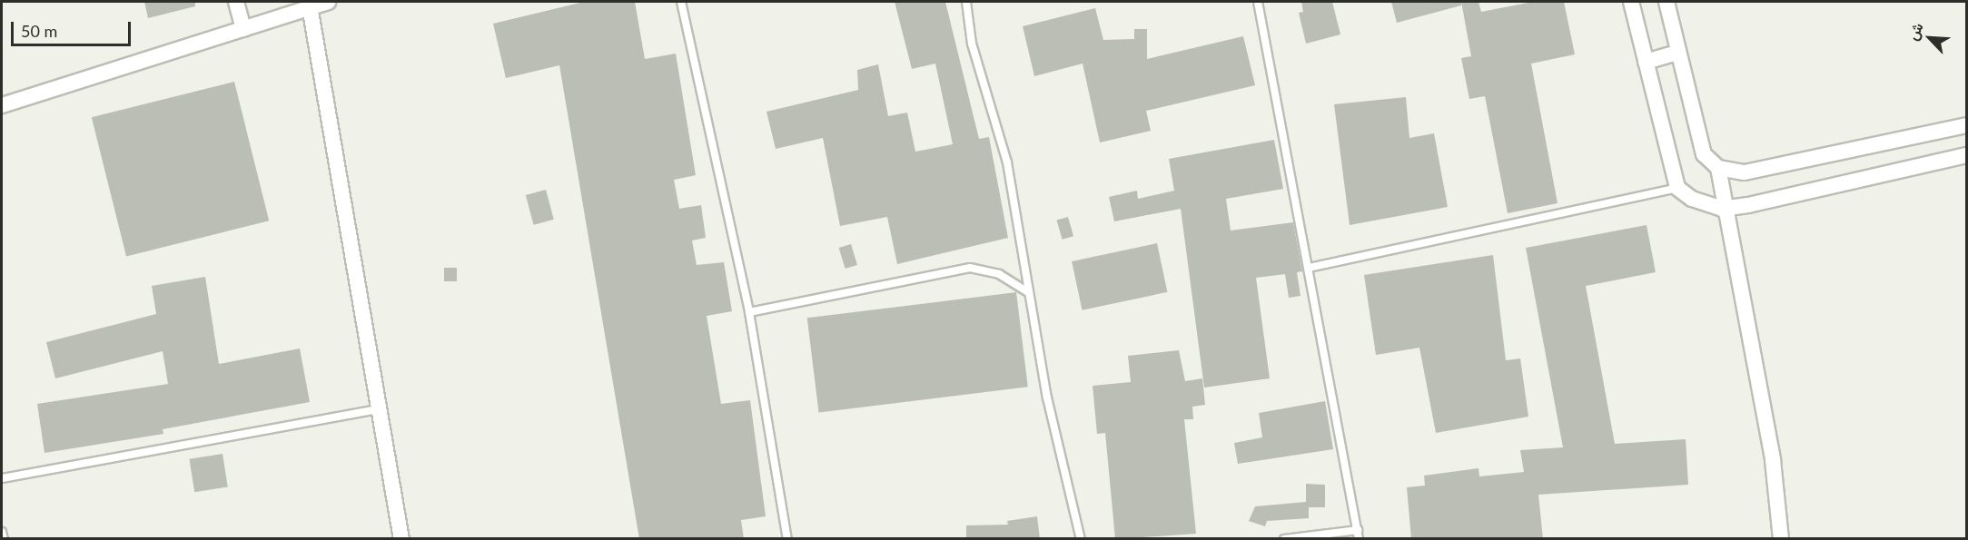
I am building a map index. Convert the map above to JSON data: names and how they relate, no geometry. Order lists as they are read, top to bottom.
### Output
{
  "scale_bar": "50 m",
  "north": "top left"
}
